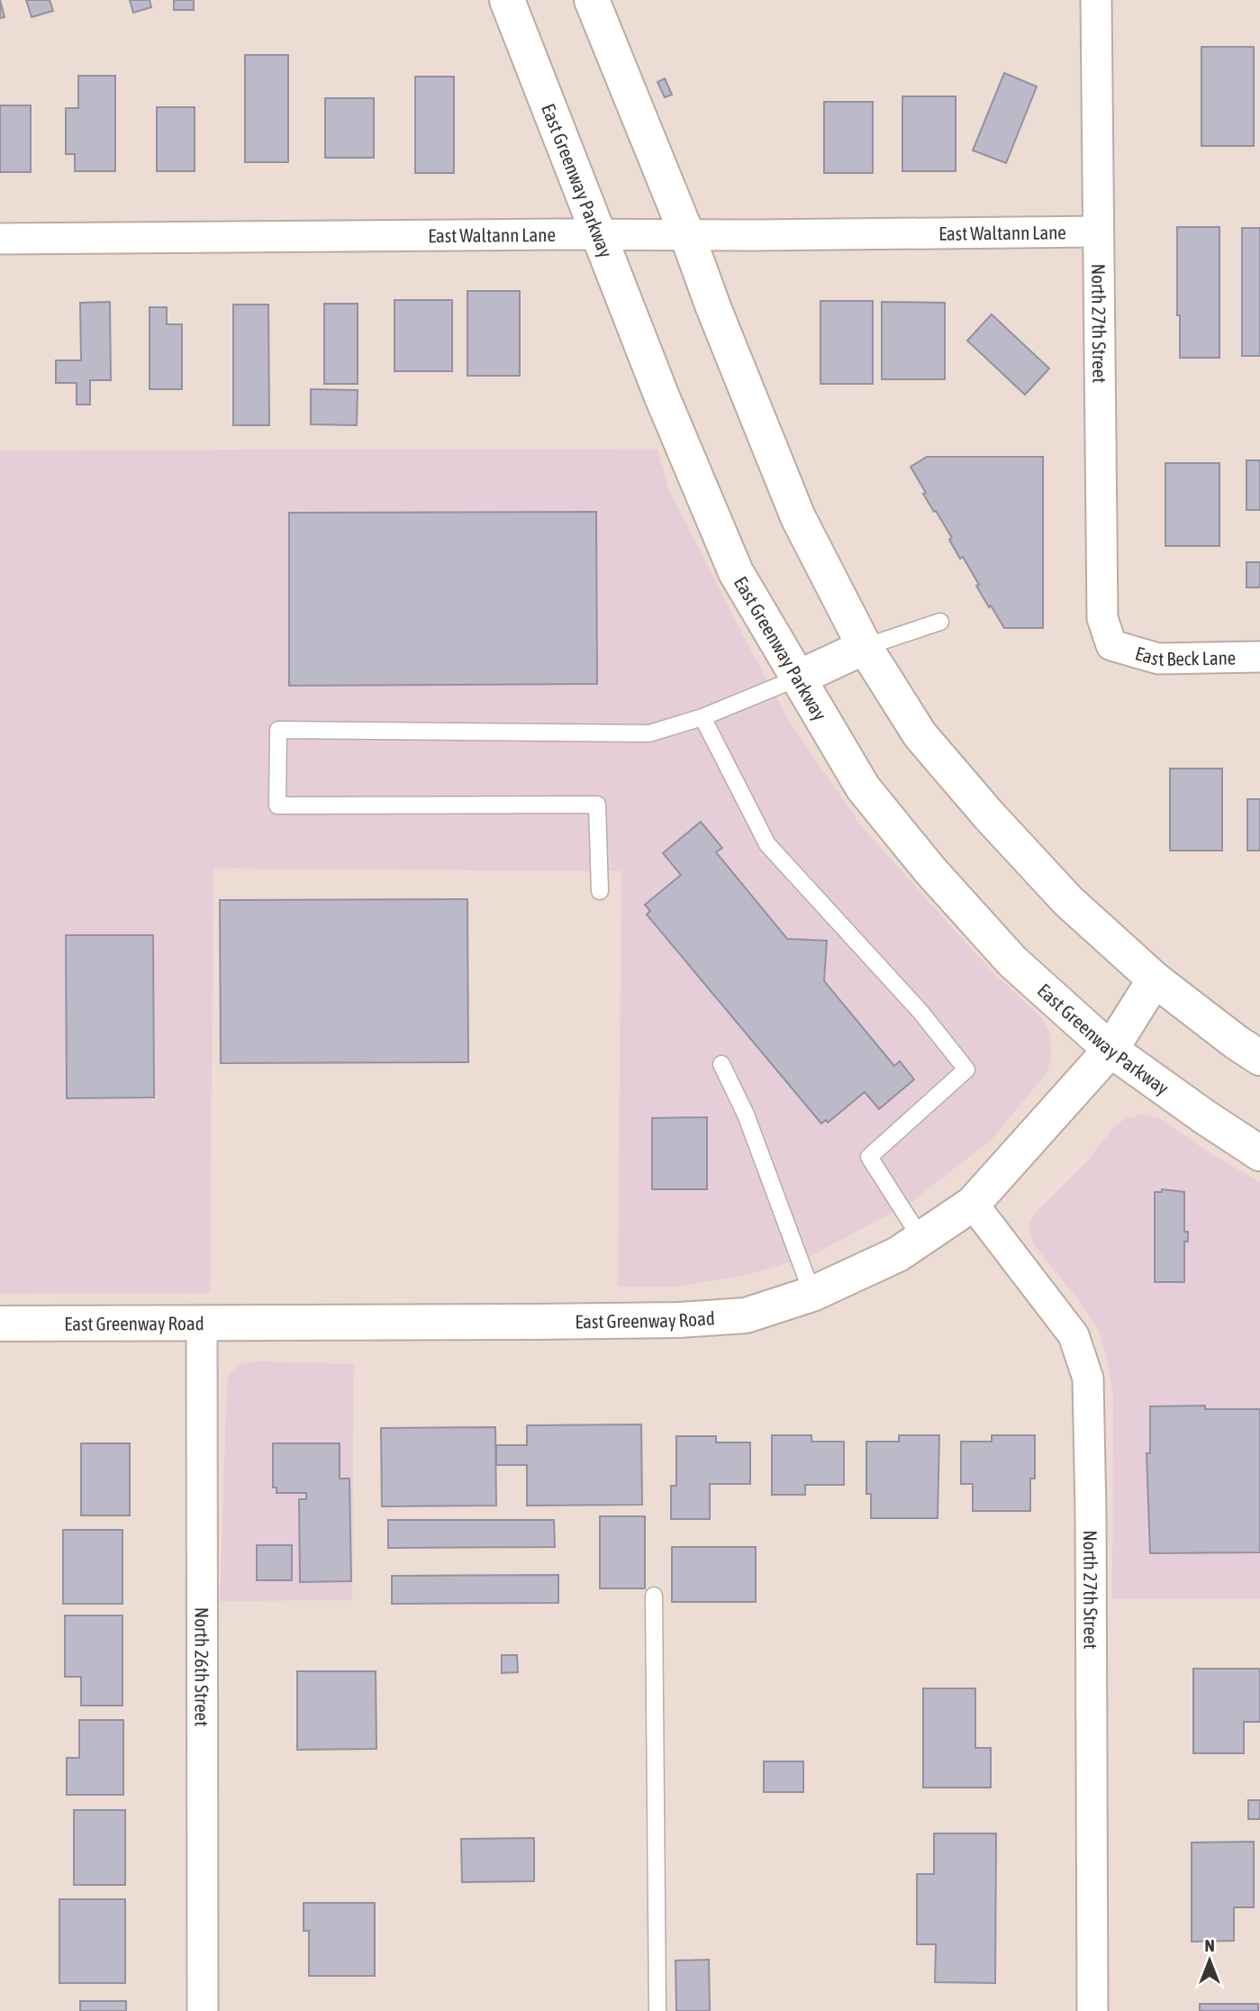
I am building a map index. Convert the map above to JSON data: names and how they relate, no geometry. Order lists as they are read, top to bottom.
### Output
{
  "streets": {
    "main road": ["East Greenway Parkway", "East Greenway Road"],
    "street": [
      "East Waltann Lane",
      "North 27th Street",
      "East Beck Lane",
      "North 26th Street"
    ]
  },
  "crossings": [
    ["East Greenway Parkway", "East Waltann Lane"],
    ["East Greenway Parkway", "East Greenway Road"],
    ["East Waltann Lane", "North 27th Street"],
    ["North 27th Street", "East Beck Lane"],
    ["North 27th Street", "East Greenway Road"],
    ["East Greenway Road", "North 26th Street"]
  ],
  "north": "top"
}
